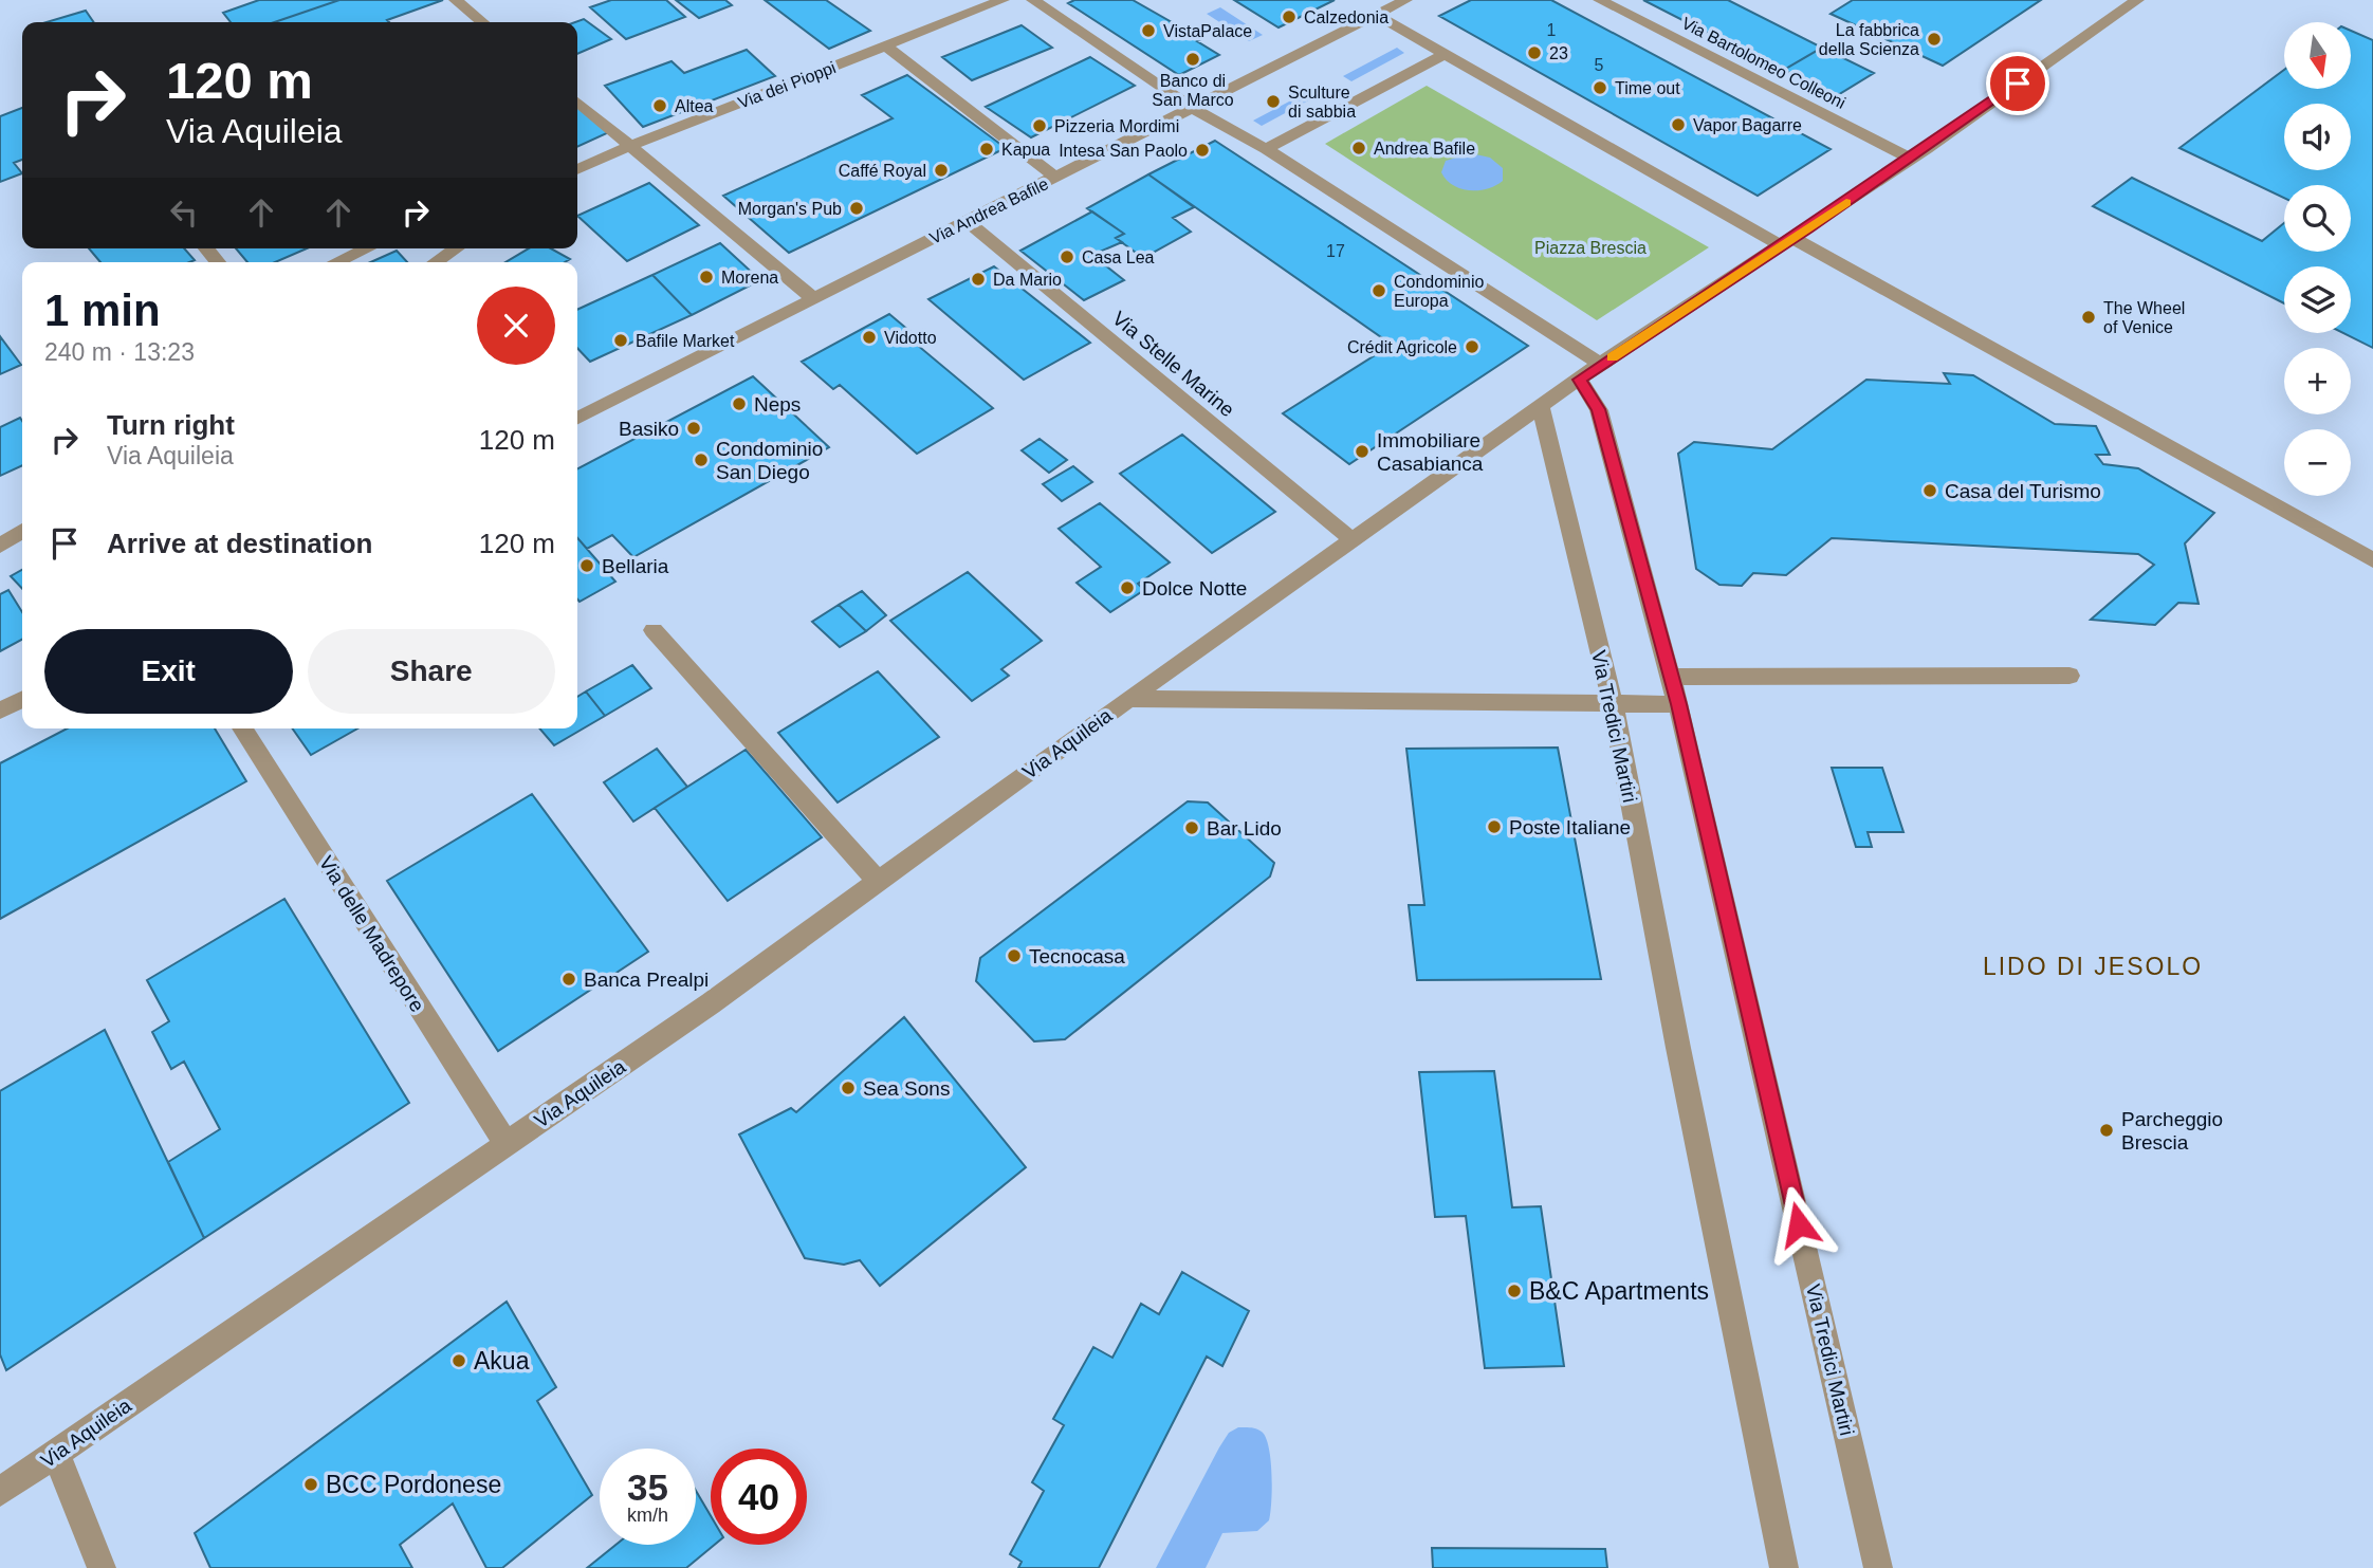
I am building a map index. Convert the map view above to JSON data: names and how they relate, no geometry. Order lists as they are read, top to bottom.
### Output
{
  "streets": {
    "street": [
      "Via Bartolomeo Colleoni",
      "Via dei Pioppi",
      "Via Andrea Bafile",
      "Via Stelle Marine",
      "Via Tredici Martiri",
      "Via Aquileia",
      "Via delle Madrepore"
    ]
  },
  "crossings": [
    ["Via Bartolomeo Colleoni", "Via Aquileia"],
    ["Via Andrea Bafile", "Via Stelle Marine"],
    ["Via Stelle Marine", "Via Aquileia"],
    ["Via Tredici Martiri", "Via Aquileia"],
    ["Via Aquileia", "Via delle Madrepore"]
  ],
  "districts": ["LIDO DI JESOLO"],
  "parks": ["Piazza Brescia"],
  "places": [
    "Calzedonia",
    "VistaPalace",
    "La fabbrica della Scienza",
    "23",
    "Banco di San Marco",
    "Time out",
    "Sculture di sabbia",
    "Altea",
    "Vapor Bagarre",
    "Pizzeria Mordimi",
    "Andrea Bafile",
    "Kapua",
    "Intesa San Paolo",
    "Caffé Royal",
    "Morgan's Pub",
    "Casa Lea",
    "Morena",
    "Da Mario",
    "Condominio Europa",
    "The Wheel of Venice",
    "Vidotto",
    "Bafile Market",
    "Crédit Agricole",
    "Neps",
    "Basiko",
    "Immobiliare Casabianca",
    "Condominio San Diego",
    "Casa del Turismo",
    "Bellaria",
    "Dolce Notte",
    "Poste Italiane",
    "Bar Lido",
    "Tecnocasa",
    "Banca Prealpi",
    "Sea Sons",
    "Parcheggio Brescia",
    "B&C Apartments",
    "Akua",
    "BCC Pordonese"
  ],
  "house_numbers": ["1", "5", "17"],
  "north": "bottom",
  "page": {
    "map_buttons": ["+", "−"],
    "turn": ["120 m", "Via Aquileia"],
    "heading": ["1 min", "240 m · 13:23"],
    "list": [
      {
        "name": "Turn right",
        "note": "Via Aquileia",
        "value": "120 m"
      },
      {
        "name": "Arrive at destination",
        "value": "120 m"
      }
    ],
    "buttons": ["Exit", "Share"],
    "speed": "35 km/h",
    "limit": "40"
  }
}
